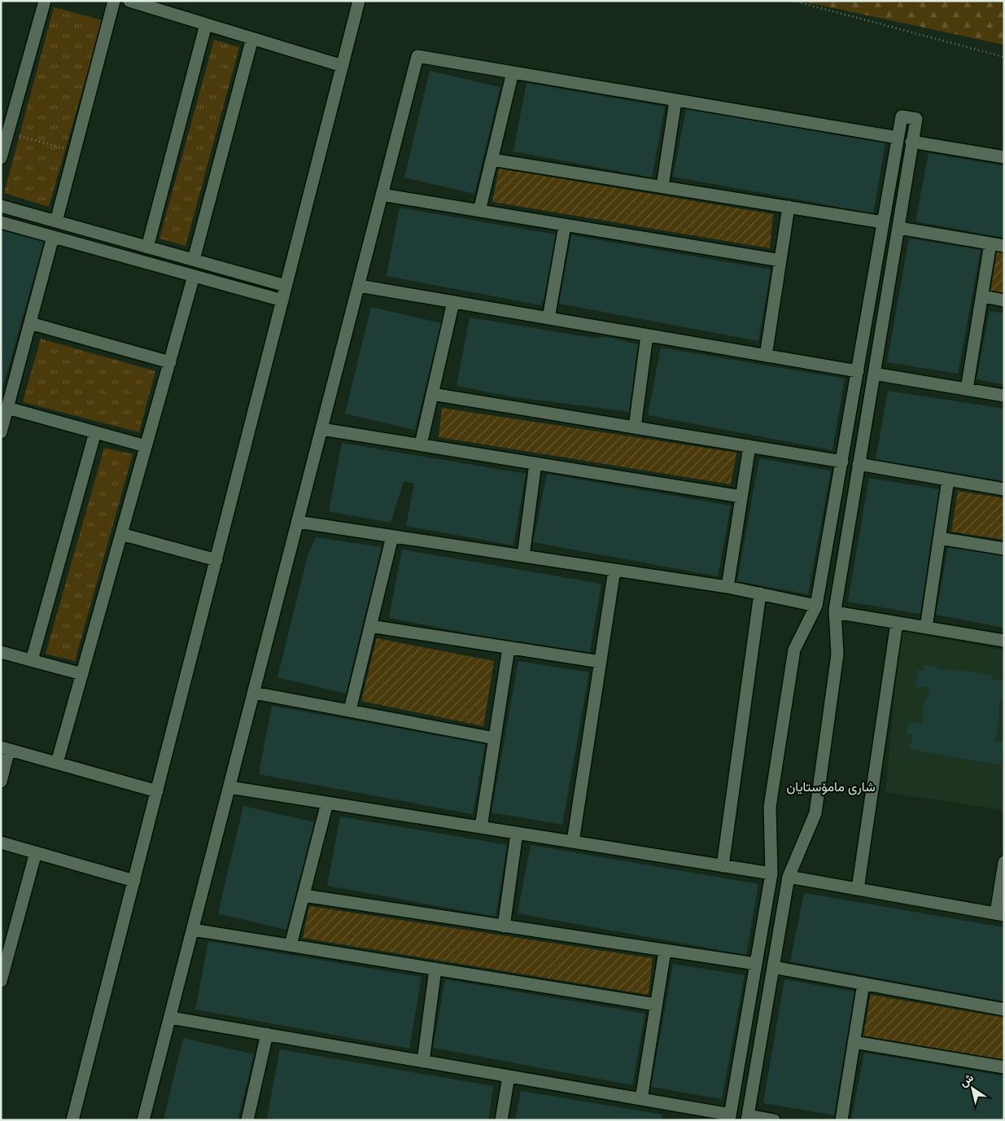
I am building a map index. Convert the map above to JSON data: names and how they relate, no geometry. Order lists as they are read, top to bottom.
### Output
{
  "districts": ["شاری مامۆستایان"],
  "north": "top left"
}
